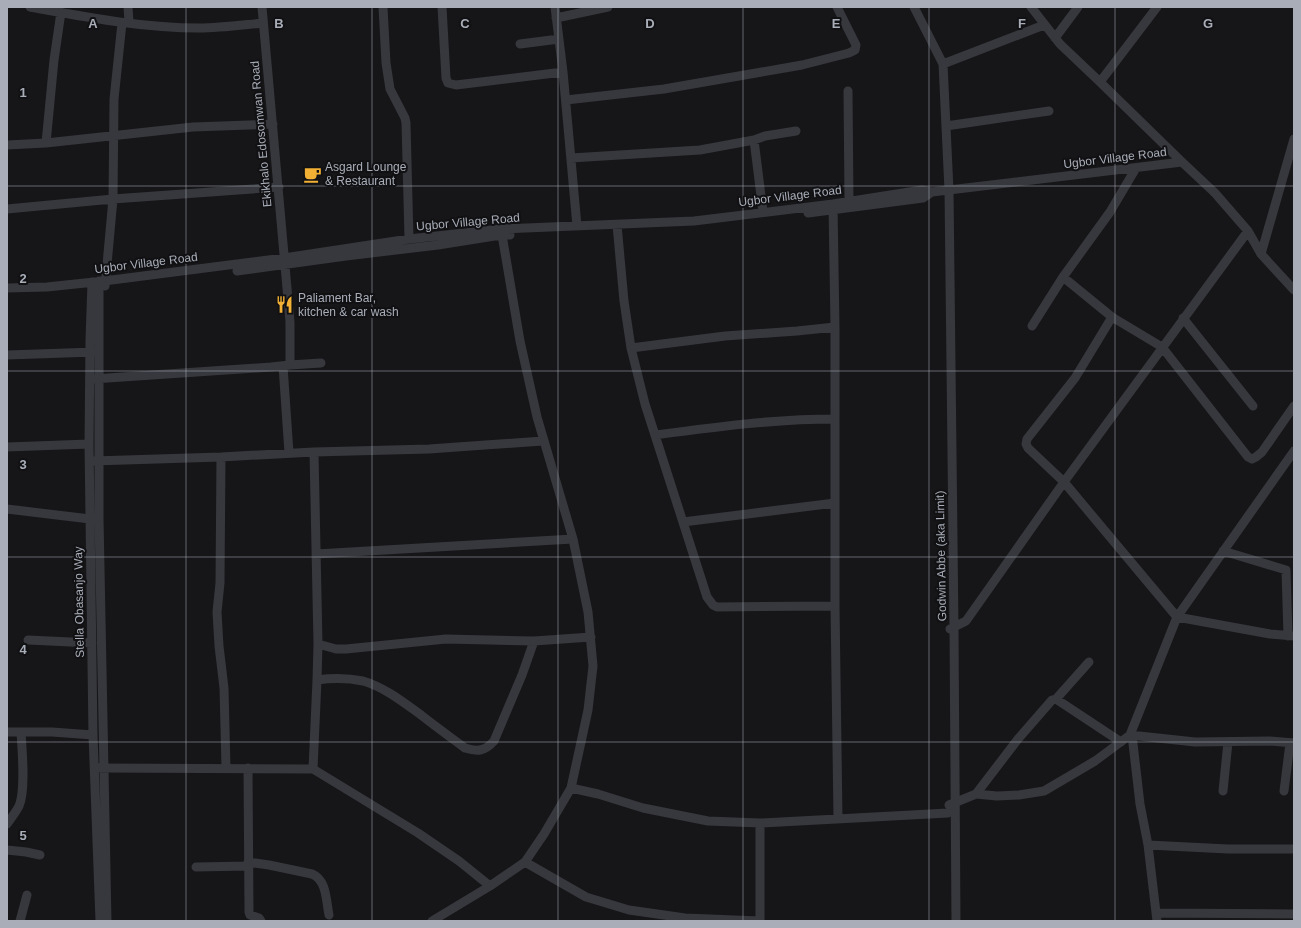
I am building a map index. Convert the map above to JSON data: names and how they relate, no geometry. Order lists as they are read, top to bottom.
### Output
{
  "streets": {
    "street": [
      "Ekikhalo Edosomwan Road",
      "Ugbor Village Road",
      "Godwin Abbe (aka Limit)",
      "Stella Obasanjo Way"
    ]
  },
  "crossings": [
    ["Ekikhalo Edosomwan Road", "Ugbor Village Road"],
    ["Ugbor Village Road", "Godwin Abbe (aka Limit)"],
    ["Ugbor Village Road", "Stella Obasanjo Way"]
  ],
  "places": {
    "cafe": ["Asgard Lounge & Restaurant"],
    "restaurant": ["Paliament Bar, kitchen & car wash"]
  },
  "grid": {
    "columns": [
      "A",
      "B",
      "C",
      "D",
      "E",
      "F",
      "G"
    ],
    "rows": [
      "1",
      "2",
      "3",
      "4",
      "5"
    ]
  }
}
